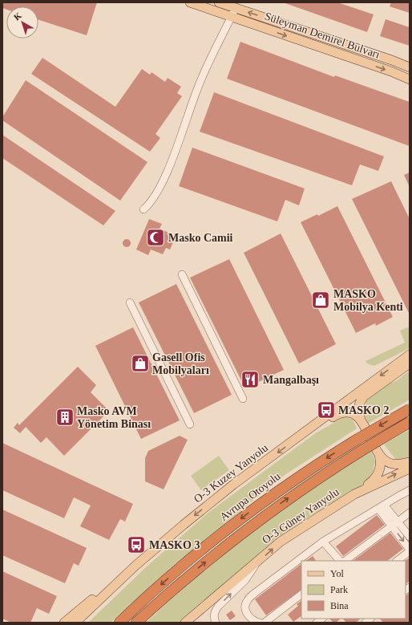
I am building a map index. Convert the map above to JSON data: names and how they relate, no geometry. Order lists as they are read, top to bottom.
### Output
{
  "streets": {
    "highway": ["Avrupa Otoyolu"],
    "main road": ["Süleyman Demirel Bulvarı", "O-3 Kuzey Yanyolu", "O-3 Güney Yanyolu"]
  },
  "one_way": ["O-3 Kuzey Yanyolu", "O-3 Güney Yanyolu"],
  "places": {
    "mosque": ["Masko Camii"],
    "shop": ["MASKO Mobilya Kenti", "Gasell Ofis Mobilyaları"],
    "restaurant": ["Mangalbaşı"],
    "bus stop": ["MASKO 2", "MASKO 3"],
    "building": ["Masko AVM Yönetim Binası"]
  },
  "legend": ["Yol", "Park", "Bina"],
  "north": "top left"
}
